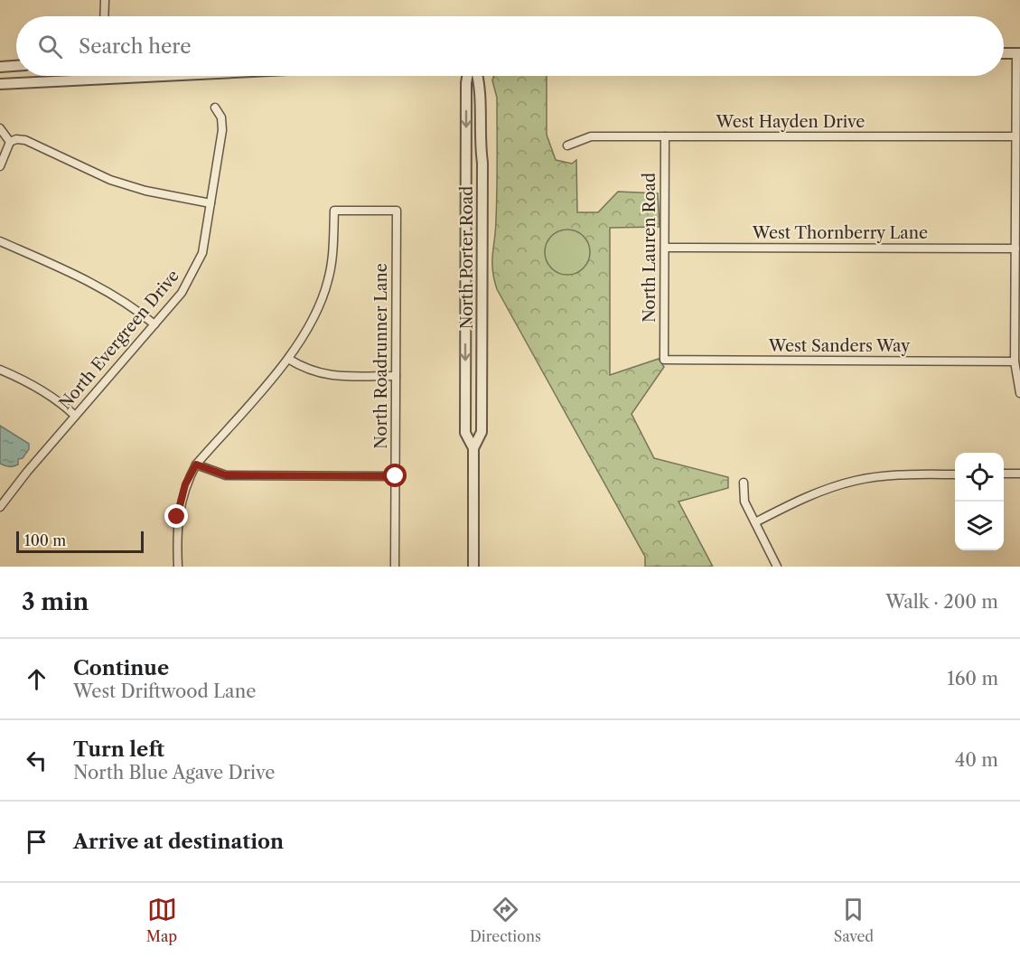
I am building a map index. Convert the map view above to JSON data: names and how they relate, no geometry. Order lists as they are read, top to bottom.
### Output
{
  "streets": {
    "street": [
      "West Hayden Drive",
      "West Thornberry Lane",
      "North Lauren Road",
      "North Porter Road",
      "North Evergreen Drive",
      "West Sanders Way",
      "North Roadrunner Lane"
    ]
  },
  "crossings": [
    ["West Hayden Drive", "North Lauren Road"],
    ["West Thornberry Lane", "North Lauren Road"],
    ["North Lauren Road", "West Sanders Way"]
  ],
  "scale_bar": "100 m",
  "page": {
    "search": "Search here",
    "scale": "100 m",
    "heading": ["3 min", "Walk · 200 m"],
    "list": [
      ["Continue", "West Driftwood Lane", "160 m"],
      ["Turn left", "North Blue Agave Drive", "40 m"],
      "Arrive at destination"
    ],
    "nav": ["Map", "Directions", "Saved"]
  }
}
